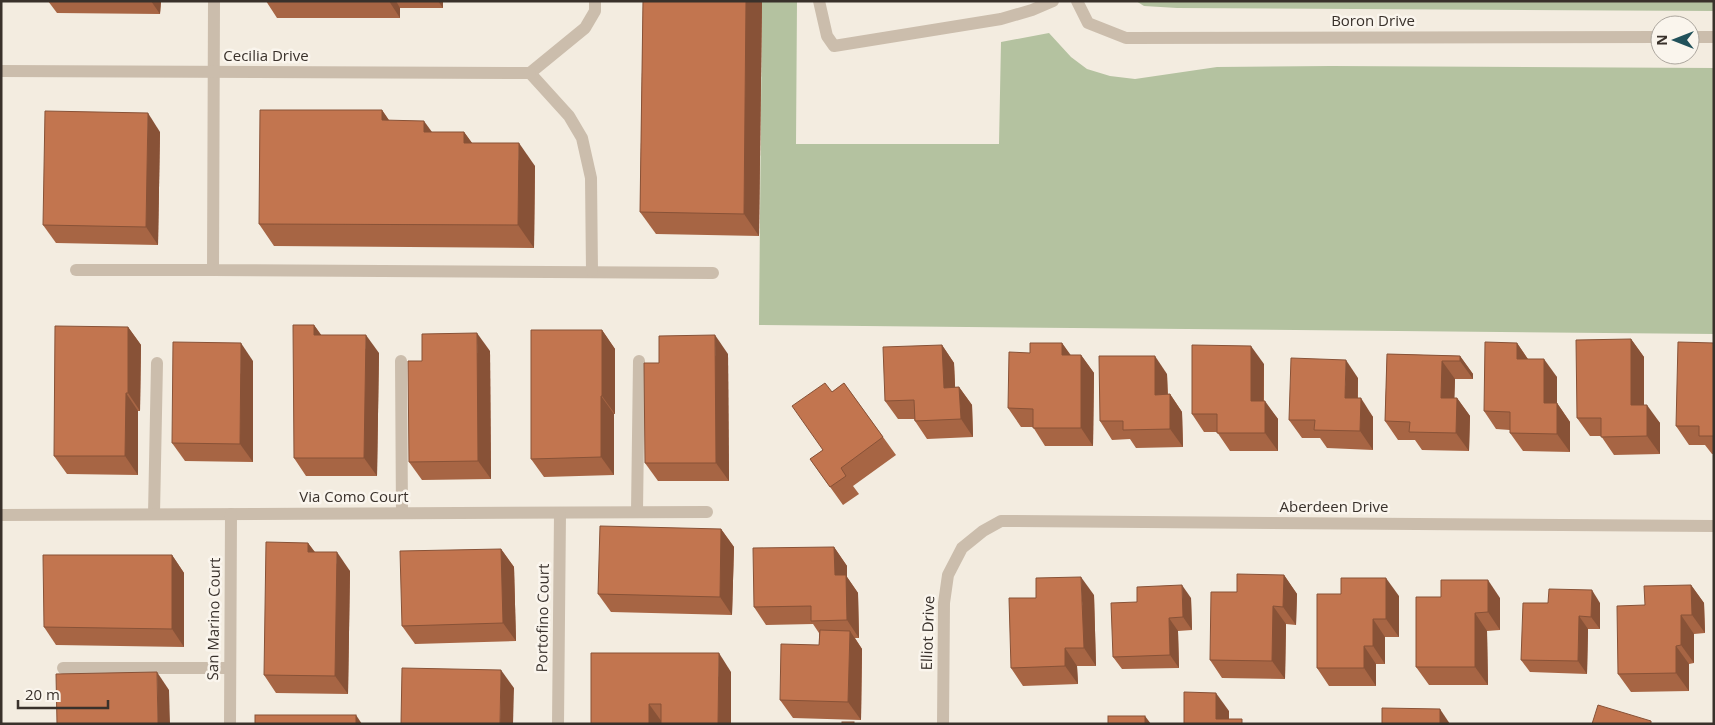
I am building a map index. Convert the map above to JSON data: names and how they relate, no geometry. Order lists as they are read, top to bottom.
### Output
{
  "streets": {
    "street": [
      "Boron Drive",
      "Cecilia Drive",
      "Via Como Court",
      "Aberdeen Drive",
      "Portofino Court",
      "San Marino Court",
      "Elliot Drive"
    ]
  },
  "crossings": [
    ["Via Como Court", "Portofino Court"],
    ["Via Como Court", "San Marino Court"],
    ["Aberdeen Drive", "Elliot Drive"]
  ],
  "scale_bar": "20 m",
  "north": "left"
}
